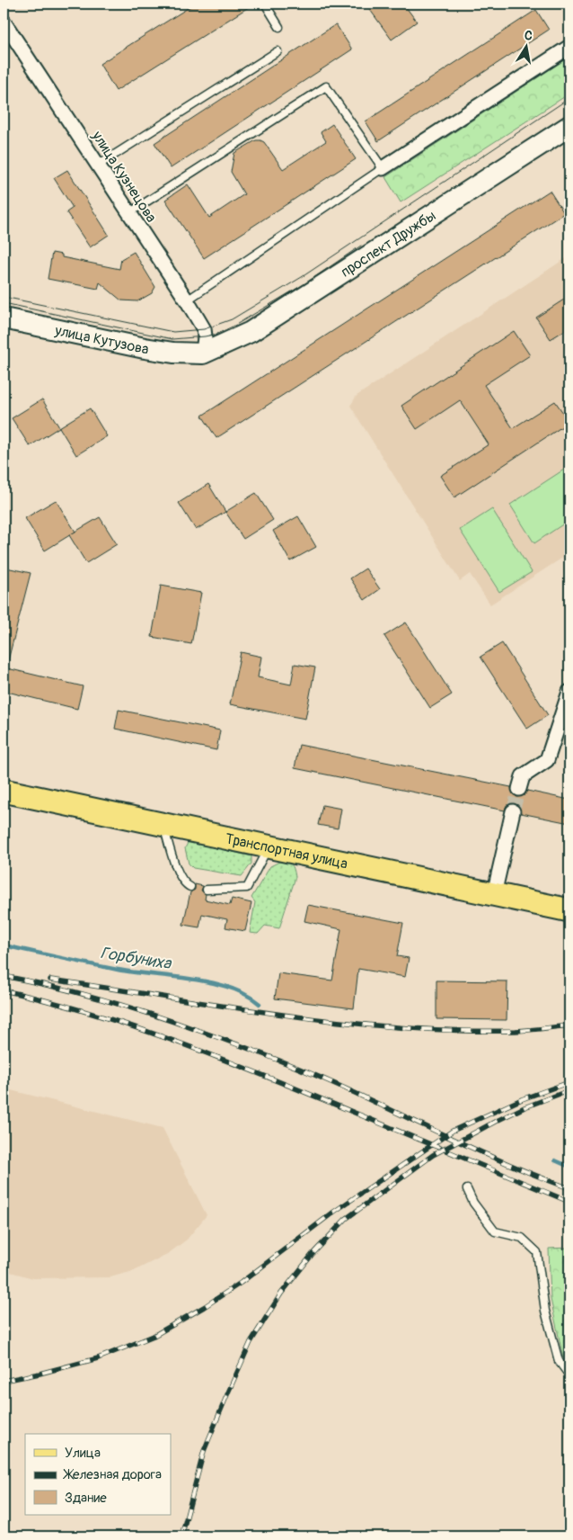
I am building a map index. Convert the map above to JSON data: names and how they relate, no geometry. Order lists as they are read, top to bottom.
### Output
{
  "streets": {
    "main road": ["проспект Дружбы", "улица Кутузова", "Транспортная улица"],
    "street": ["улица Кузнецова"]
  },
  "crossings": [
    ["улица Кузнецова", "проспект Дружбы"],
    ["улица Кузнецова", "улица Кутузова"],
    ["проспект Дружбы", "улица Кутузова"]
  ],
  "water": ["Горбуниха"],
  "legend": ["Улица", "Железная дорога", "Здание"],
  "north": "top"
}
